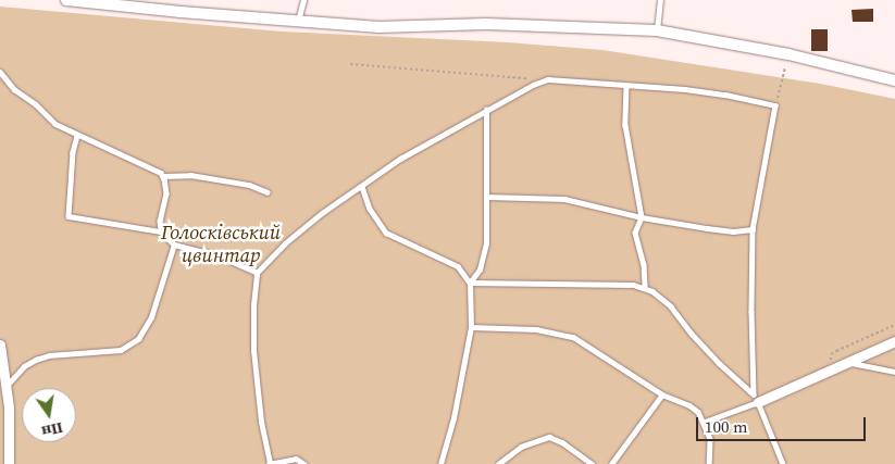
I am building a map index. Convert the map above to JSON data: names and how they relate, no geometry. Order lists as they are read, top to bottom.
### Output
{
  "parks": ["Голосківський цвинтар"],
  "scale_bar": "100 m",
  "north": "bottom"
}
